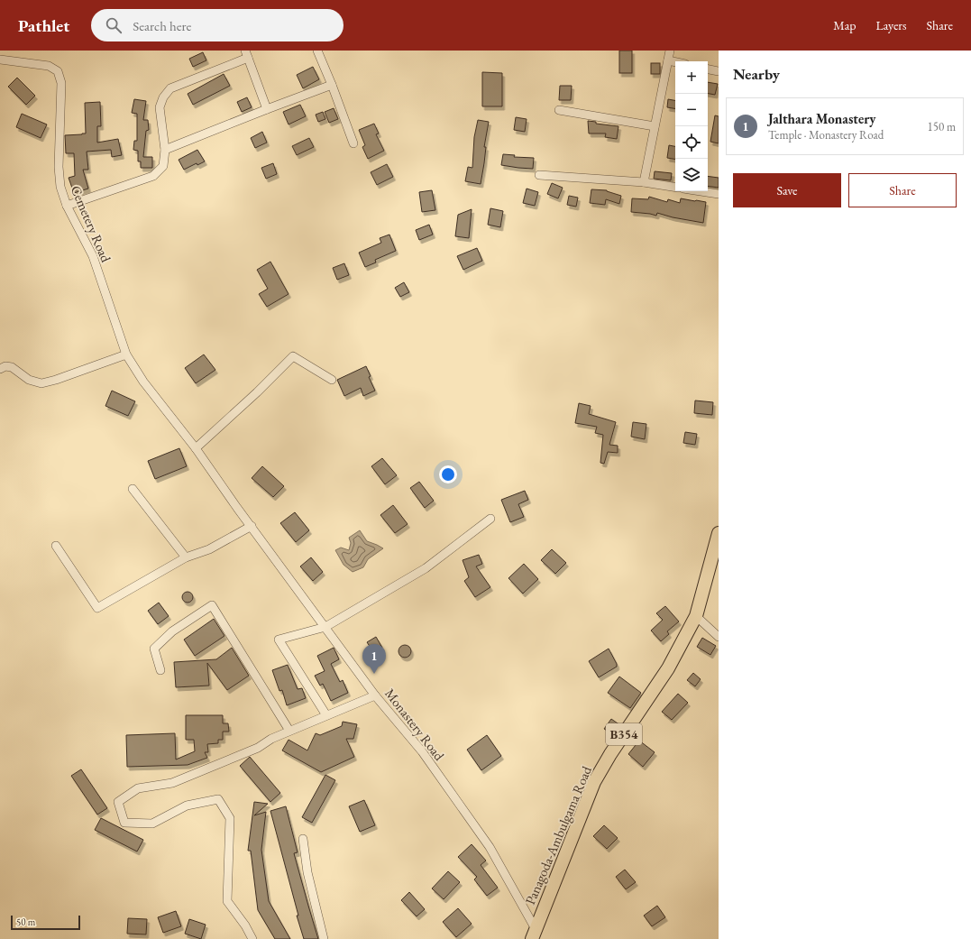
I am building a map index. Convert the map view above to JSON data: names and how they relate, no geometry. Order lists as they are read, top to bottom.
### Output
{
  "streets": {
    "main road": ["B354", "Panagoda-Ambulgama Road"],
    "street": ["Cemetery Road", "Monastery Road"]
  },
  "crossings": [
    ["Cemetery Road", "Monastery Road"],
    ["Monastery Road", "Panagoda-Ambulgama Road"]
  ],
  "scale_bar": "50 m",
  "page": {
    "header": "Pathlet",
    "search": "Search here",
    "nav": ["Map", "Layers", "Share"],
    "heading": "Nearby",
    "map_buttons": ["+", "−"],
    "list": [
      {
        "mark": "1",
        "name": "Jalthara Monastery",
        "note": "Temple · Monastery Road",
        "value": "150 m"
      }
    ],
    "buttons": ["Save", "Share"],
    "pins": "1",
    "scale": "50 m"
  }
}
